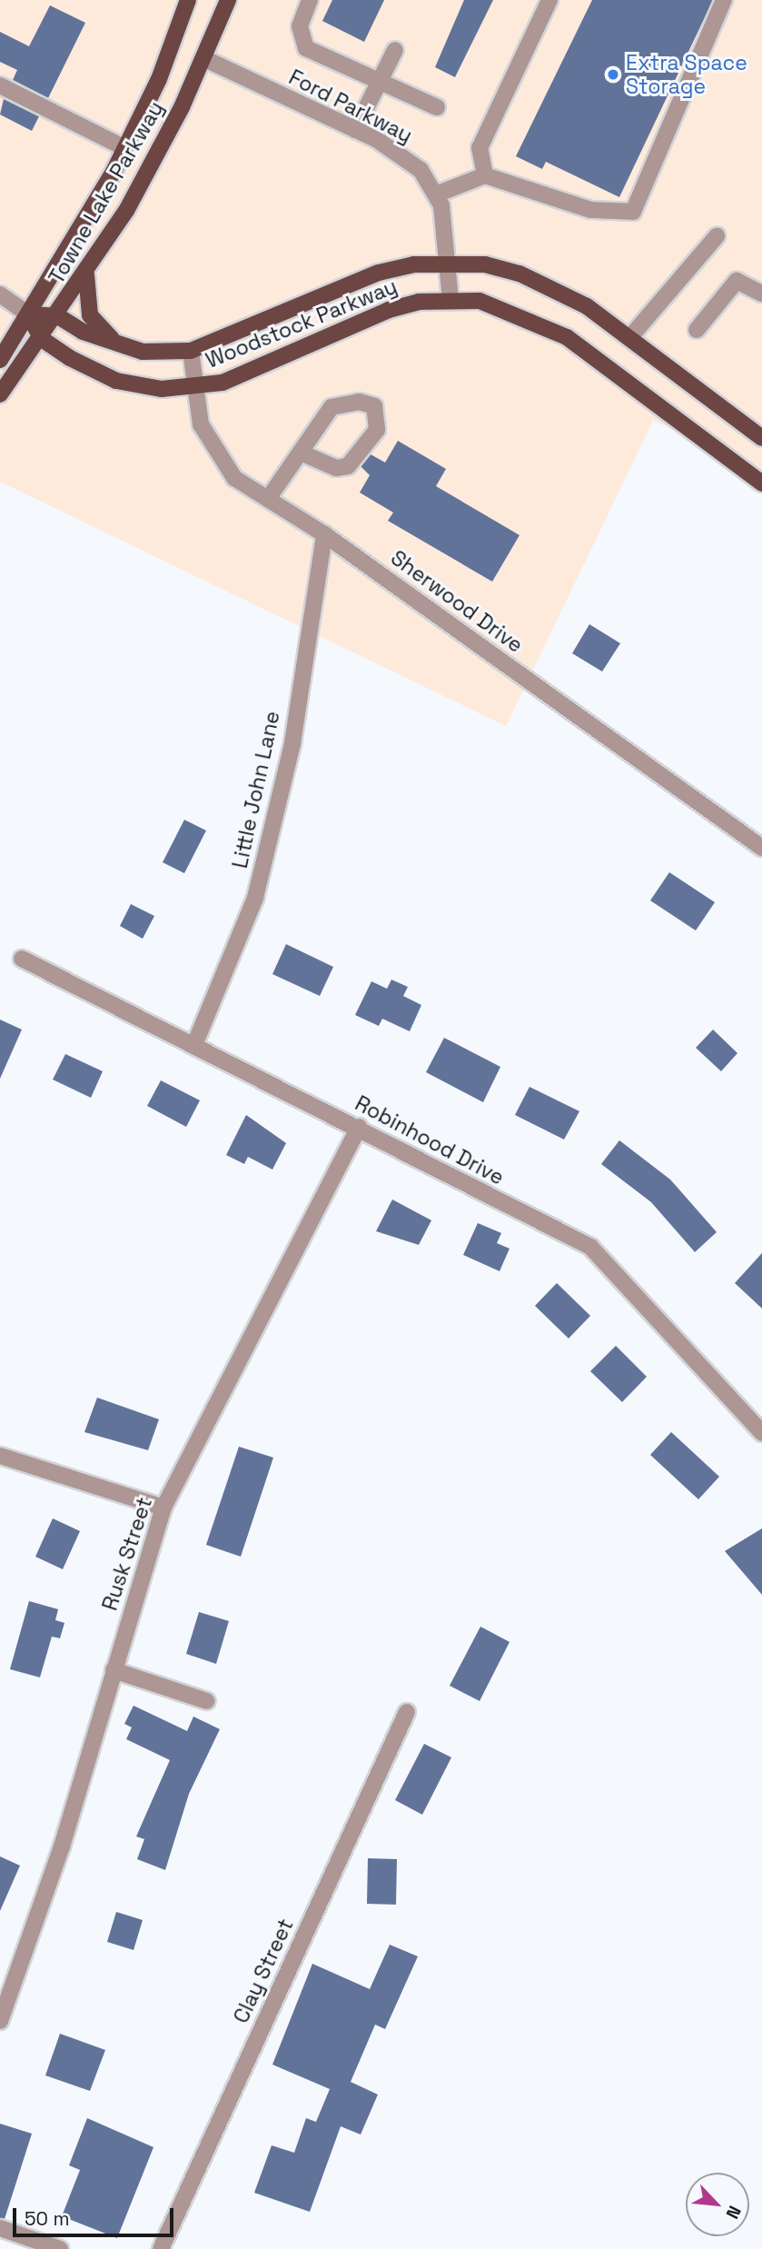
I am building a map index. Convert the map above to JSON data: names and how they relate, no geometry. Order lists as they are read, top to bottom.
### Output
{
  "streets": {
    "main road": ["Towne Lake Parkway", "Woodstock Parkway"],
    "street": [
      "Ford Parkway",
      "Sherwood Drive",
      "Little John Lane",
      "Robinhood Drive",
      "Rusk Street",
      "Clay Street"
    ]
  },
  "crossings": [
    ["Ford Parkway", "Towne Lake Parkway"],
    ["Ford Parkway", "Woodstock Parkway"],
    ["Towne Lake Parkway", "Woodstock Parkway"],
    ["Woodstock Parkway", "Sherwood Drive"],
    ["Sherwood Drive", "Little John Lane"],
    ["Little John Lane", "Robinhood Drive"],
    ["Robinhood Drive", "Rusk Street"]
  ],
  "places": ["Extra Space Storage"],
  "scale_bar": "50 m",
  "north": "bottom right"
}
